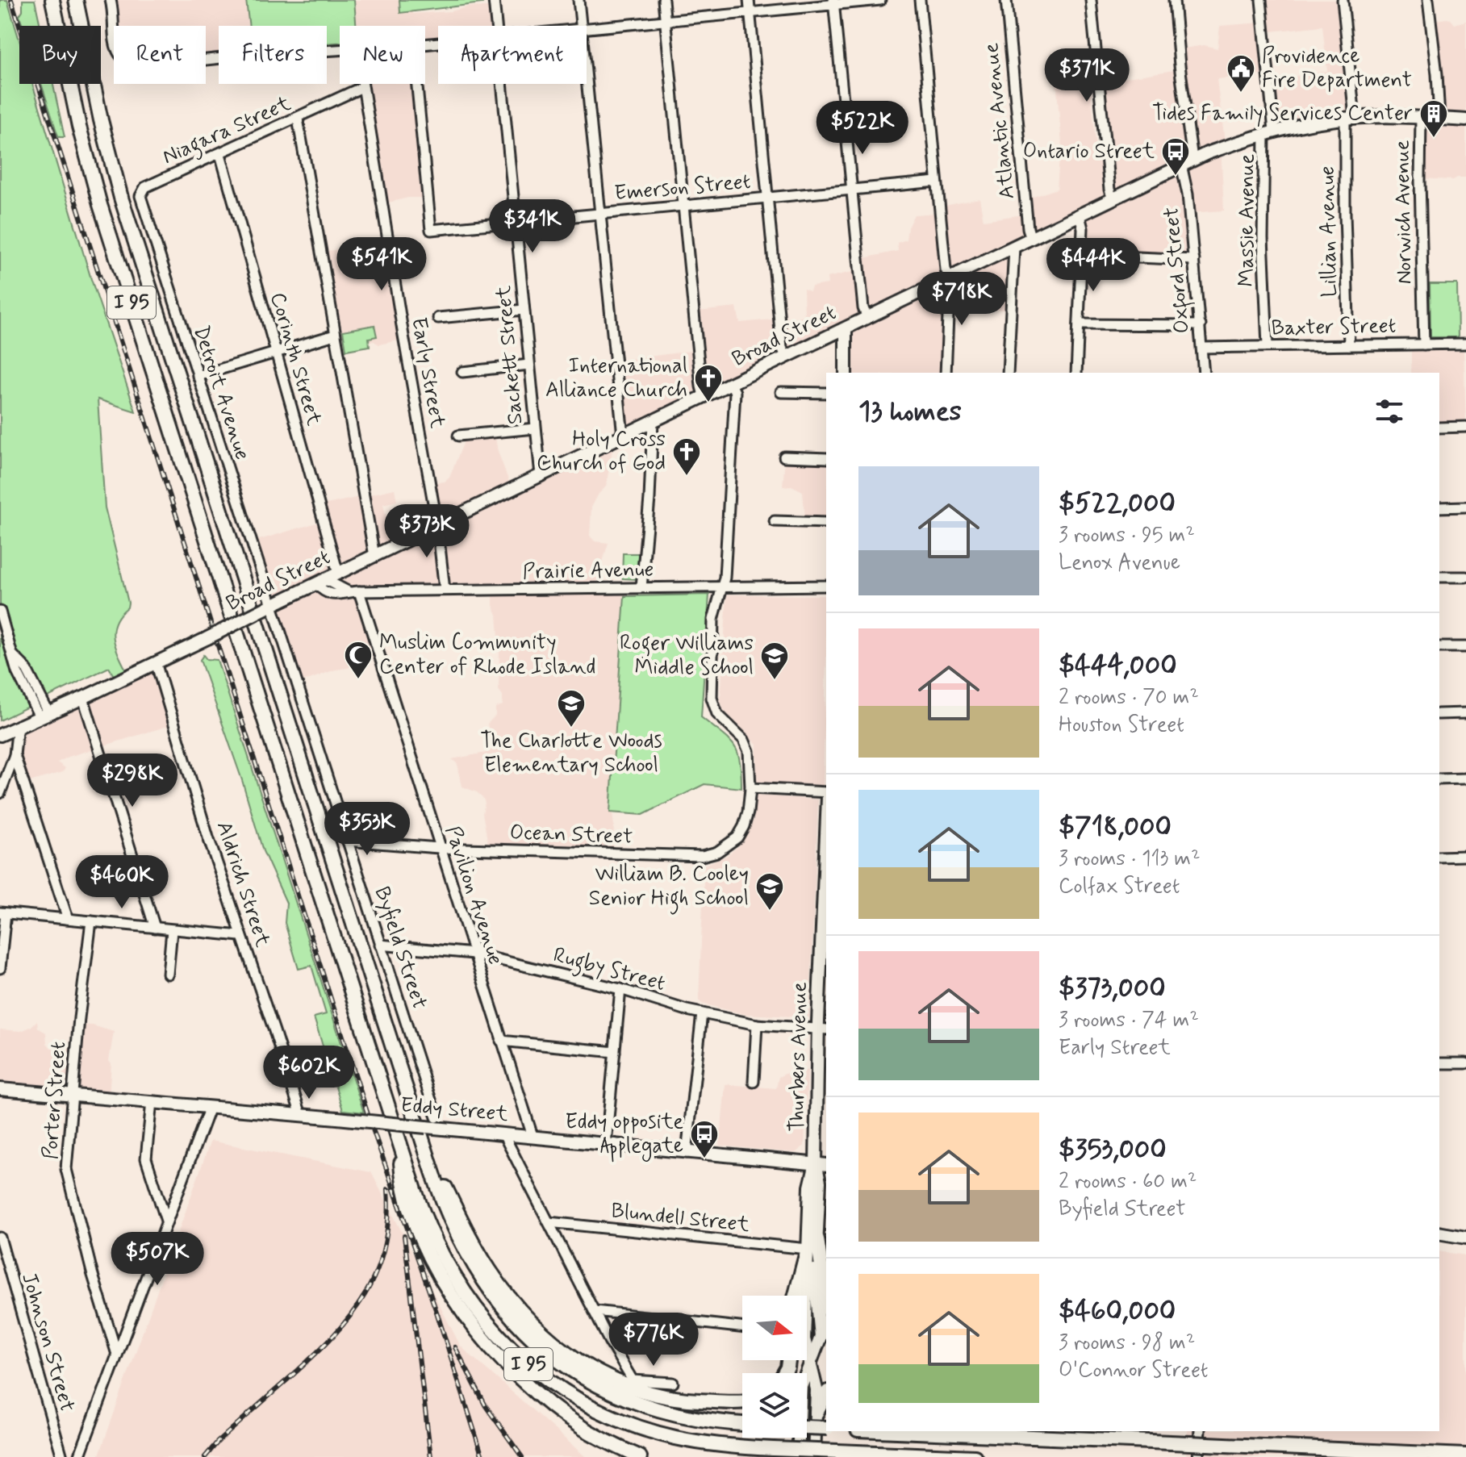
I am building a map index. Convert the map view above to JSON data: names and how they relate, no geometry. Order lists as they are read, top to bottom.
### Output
{
  "streets": {
    "highway": ["I 95"],
    "main road": ["Broad Street", "Thurbers Avenue", "Eddy Street"],
    "street": [
      "Atlantic Avenue",
      "Niagara Street",
      "Emerson Street",
      "Norwich Avenue",
      "Massie Avenue",
      "Lillian Avenue",
      "Oxford Street",
      "Baxter Street",
      "Sackett Street",
      "Corinth Street",
      "Early Street",
      "Detroit Avenue",
      "Prairie Avenue",
      "Ocean Street",
      "Aldrich Street",
      "Pavilion Avenue",
      "Byfield Street",
      "Rugby Street",
      "Porter Street",
      "Blundell Street",
      "Johnson Street"
    ]
  },
  "crossings": [
    ["Atlantic Avenue", "Broad Street"],
    ["Niagara Street", "Corinth Street"],
    ["Niagara Street", "Early Street"],
    ["Niagara Street", "Detroit Avenue"],
    ["Emerson Street", "Sackett Street"],
    ["Norwich Avenue", "Baxter Street"],
    ["Norwich Avenue", "Broad Street"],
    ["Massie Avenue", "Baxter Street"],
    ["Massie Avenue", "Broad Street"],
    ["Lillian Avenue", "Baxter Street"],
    ["Lillian Avenue", "Broad Street"],
    ["Oxford Street", "Baxter Street"],
    ["Oxford Street", "Broad Street"],
    ["Broad Street", "Sackett Street"],
    ["Broad Street", "Corinth Street"],
    ["Broad Street", "Early Street"],
    ["Broad Street", "Detroit Avenue"],
    ["Broad Street", "Prairie Avenue"],
    ["Broad Street", "Ocean Street"],
    ["Broad Street", "Aldrich Street"],
    ["Broad Street", "Byfield Street"],
    ["Early Street", "Prairie Avenue"],
    ["Detroit Avenue", "Byfield Street"],
    ["Prairie Avenue", "Ocean Street"],
    ["Prairie Avenue", "Pavilion Avenue"],
    ["Ocean Street", "Pavilion Avenue"],
    ["Ocean Street", "Byfield Street"],
    ["Aldrich Street", "Eddy Street"],
    ["Pavilion Avenue", "Rugby Street"],
    ["Pavilion Avenue", "Eddy Street"],
    ["Byfield Street", "Rugby Street"],
    ["Rugby Street", "Thurbers Avenue"],
    ["Thurbers Avenue", "Eddy Street"],
    ["Thurbers Avenue", "Blundell Street"],
    ["Porter Street", "Eddy Street"]
  ],
  "places": {
    "public building": ["Providence Fire Department"],
    "building": ["Tides Family Services Center"],
    "bus stop": ["Ontario Street", "Eddy opposite Applegate"],
    "church": ["International Alliance Church", "Holy Cross Church of God"],
    "mosque": ["Muslim Community Center of Rhode Island"],
    "school or university": ["Roger Williams Middle School", "The Charlotte Woods Elementary School", "William B. Cooley Senior High School"]
  },
  "north": "right",
  "page": {
    "chip": [
      "Buy",
      "Rent",
      "Filters",
      "New",
      "Apartment"
    ],
    "price": [
      "$371K",
      "$522K",
      "$341K",
      "$541K",
      "$444K",
      "$718K",
      "$373K",
      "$298K",
      "$353K",
      "$460K",
      "$602K",
      "$507K",
      "$776K"
    ],
    "heading": "13 homes",
    "list": [
      {
        "name": "$522,000",
        "note": "3 rooms · 95 m² · Lenox Avenue"
      },
      {
        "name": "$444,000",
        "note": "2 rooms · 70 m² · Houston Street"
      },
      {
        "name": "$718,000",
        "note": "3 rooms · 113 m² · Colfax Street"
      },
      {
        "name": "$373,000",
        "note": "3 rooms · 74 m² · Early Street"
      },
      {
        "name": "$353,000",
        "note": "2 rooms · 60 m² · Byfield Street"
      },
      {
        "name": "$460,000",
        "note": "3 rooms · 98 m² · O'Connor Street"
      }
    ]
  }
}
